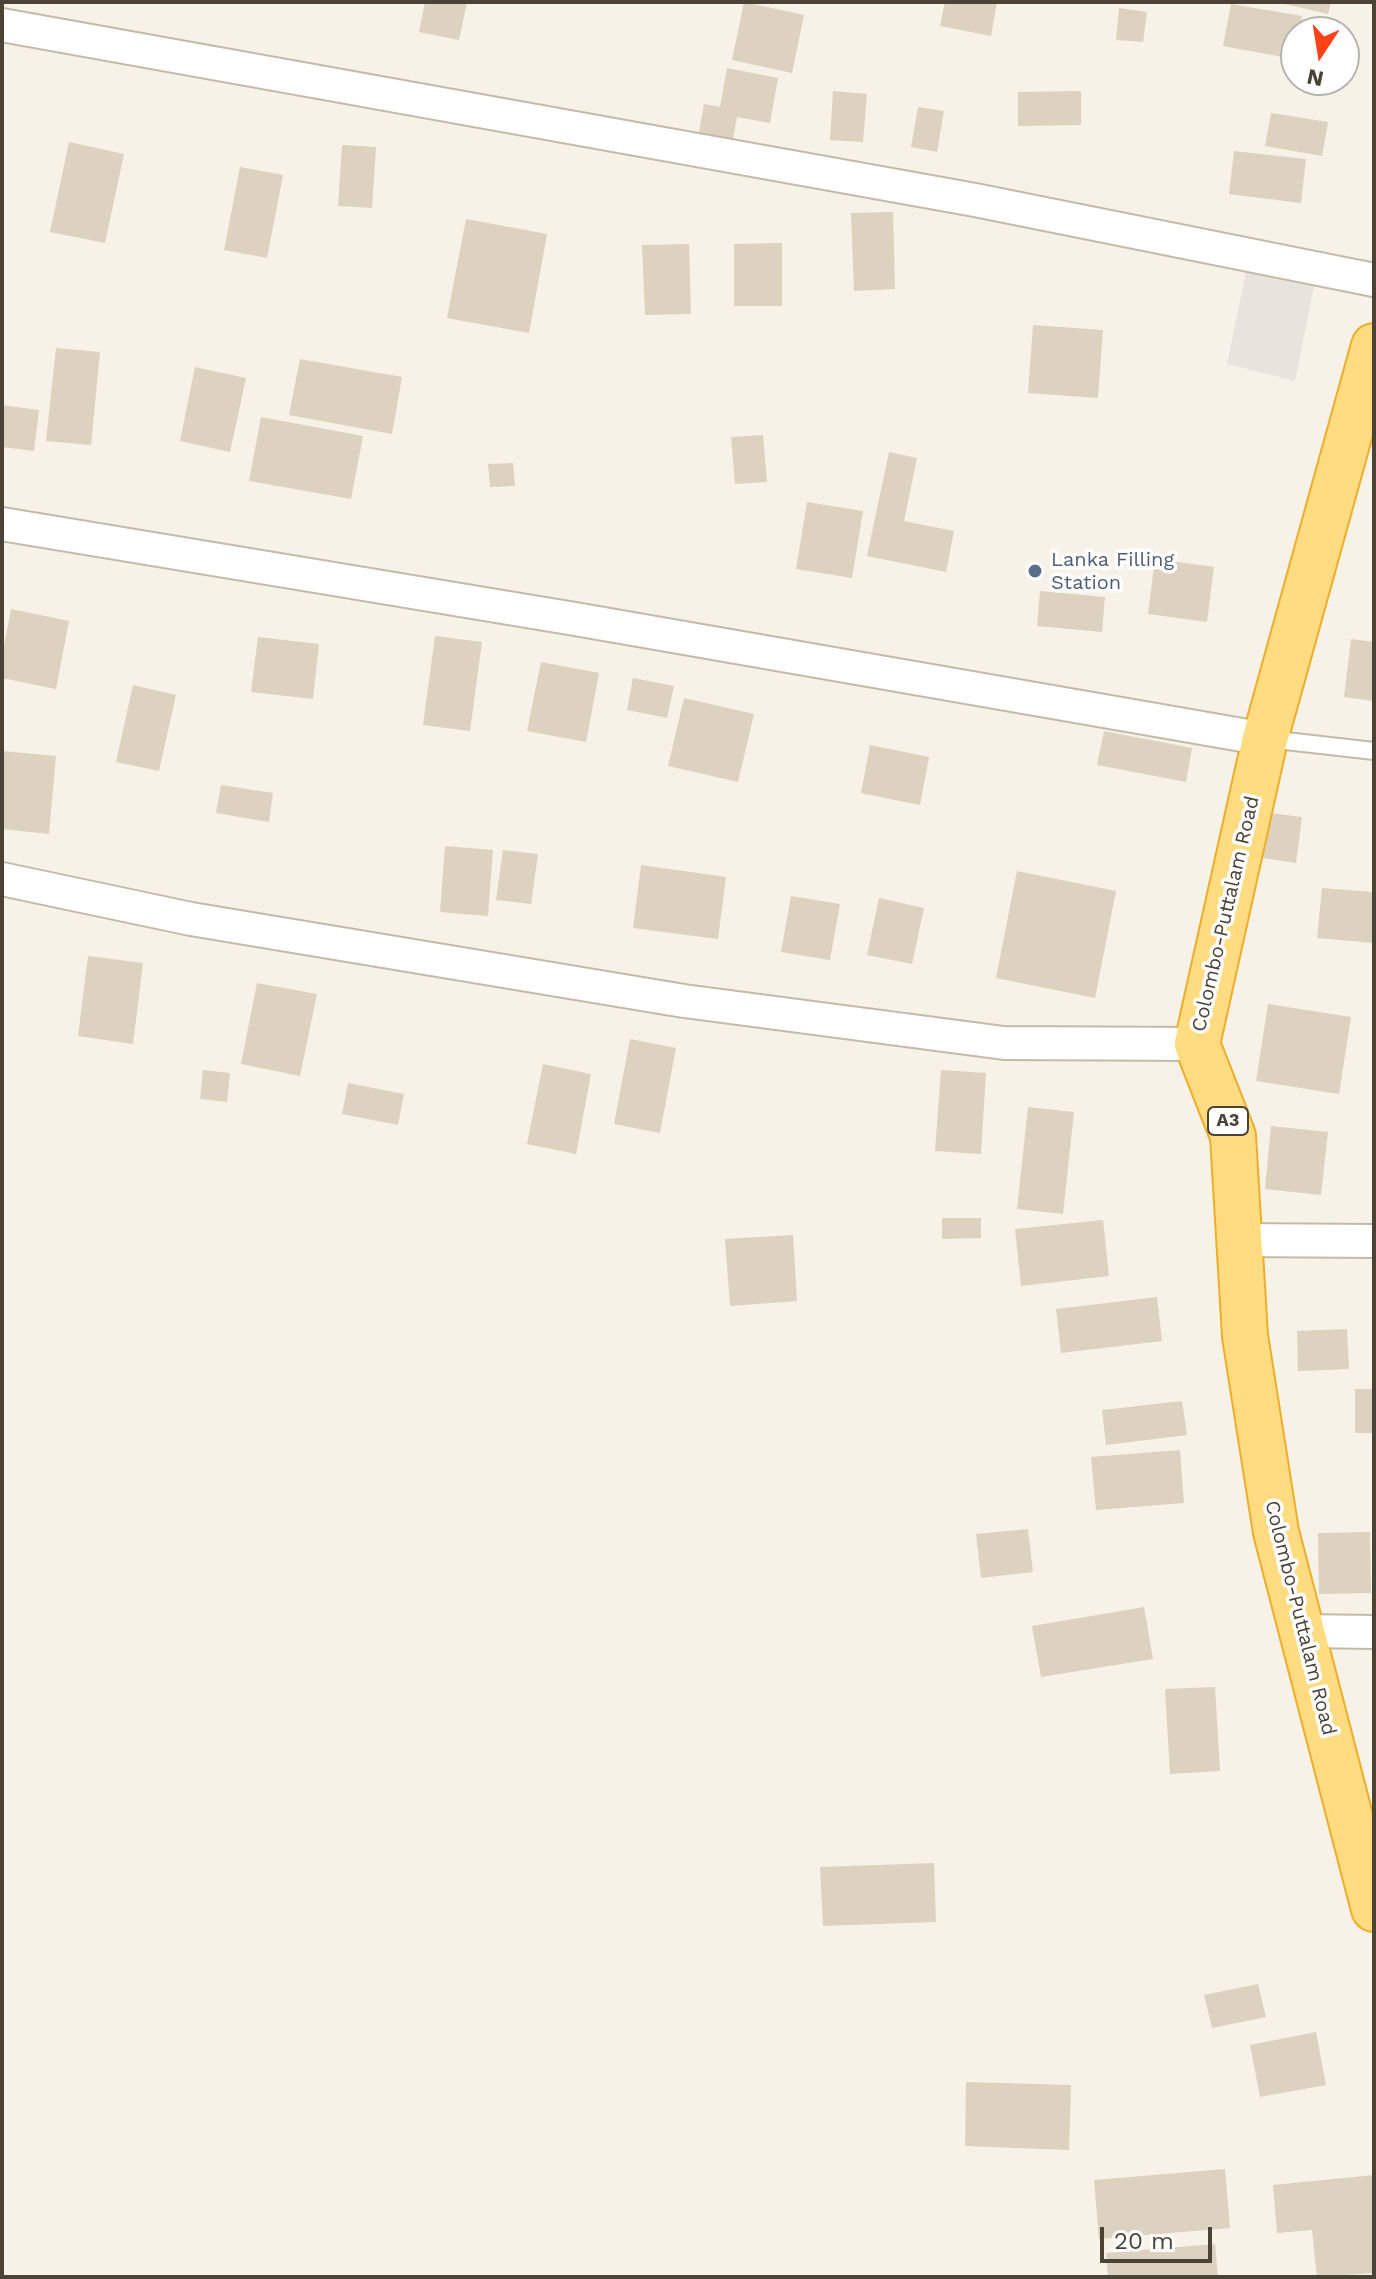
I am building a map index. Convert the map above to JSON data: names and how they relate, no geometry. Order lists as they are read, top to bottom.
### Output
{
  "streets": {
    "highway": ["Colombo-Puttalam Road", "A3"]
  },
  "places": ["Lanka Filling Station"],
  "scale_bar": "20 m",
  "north": "bottom"
}
